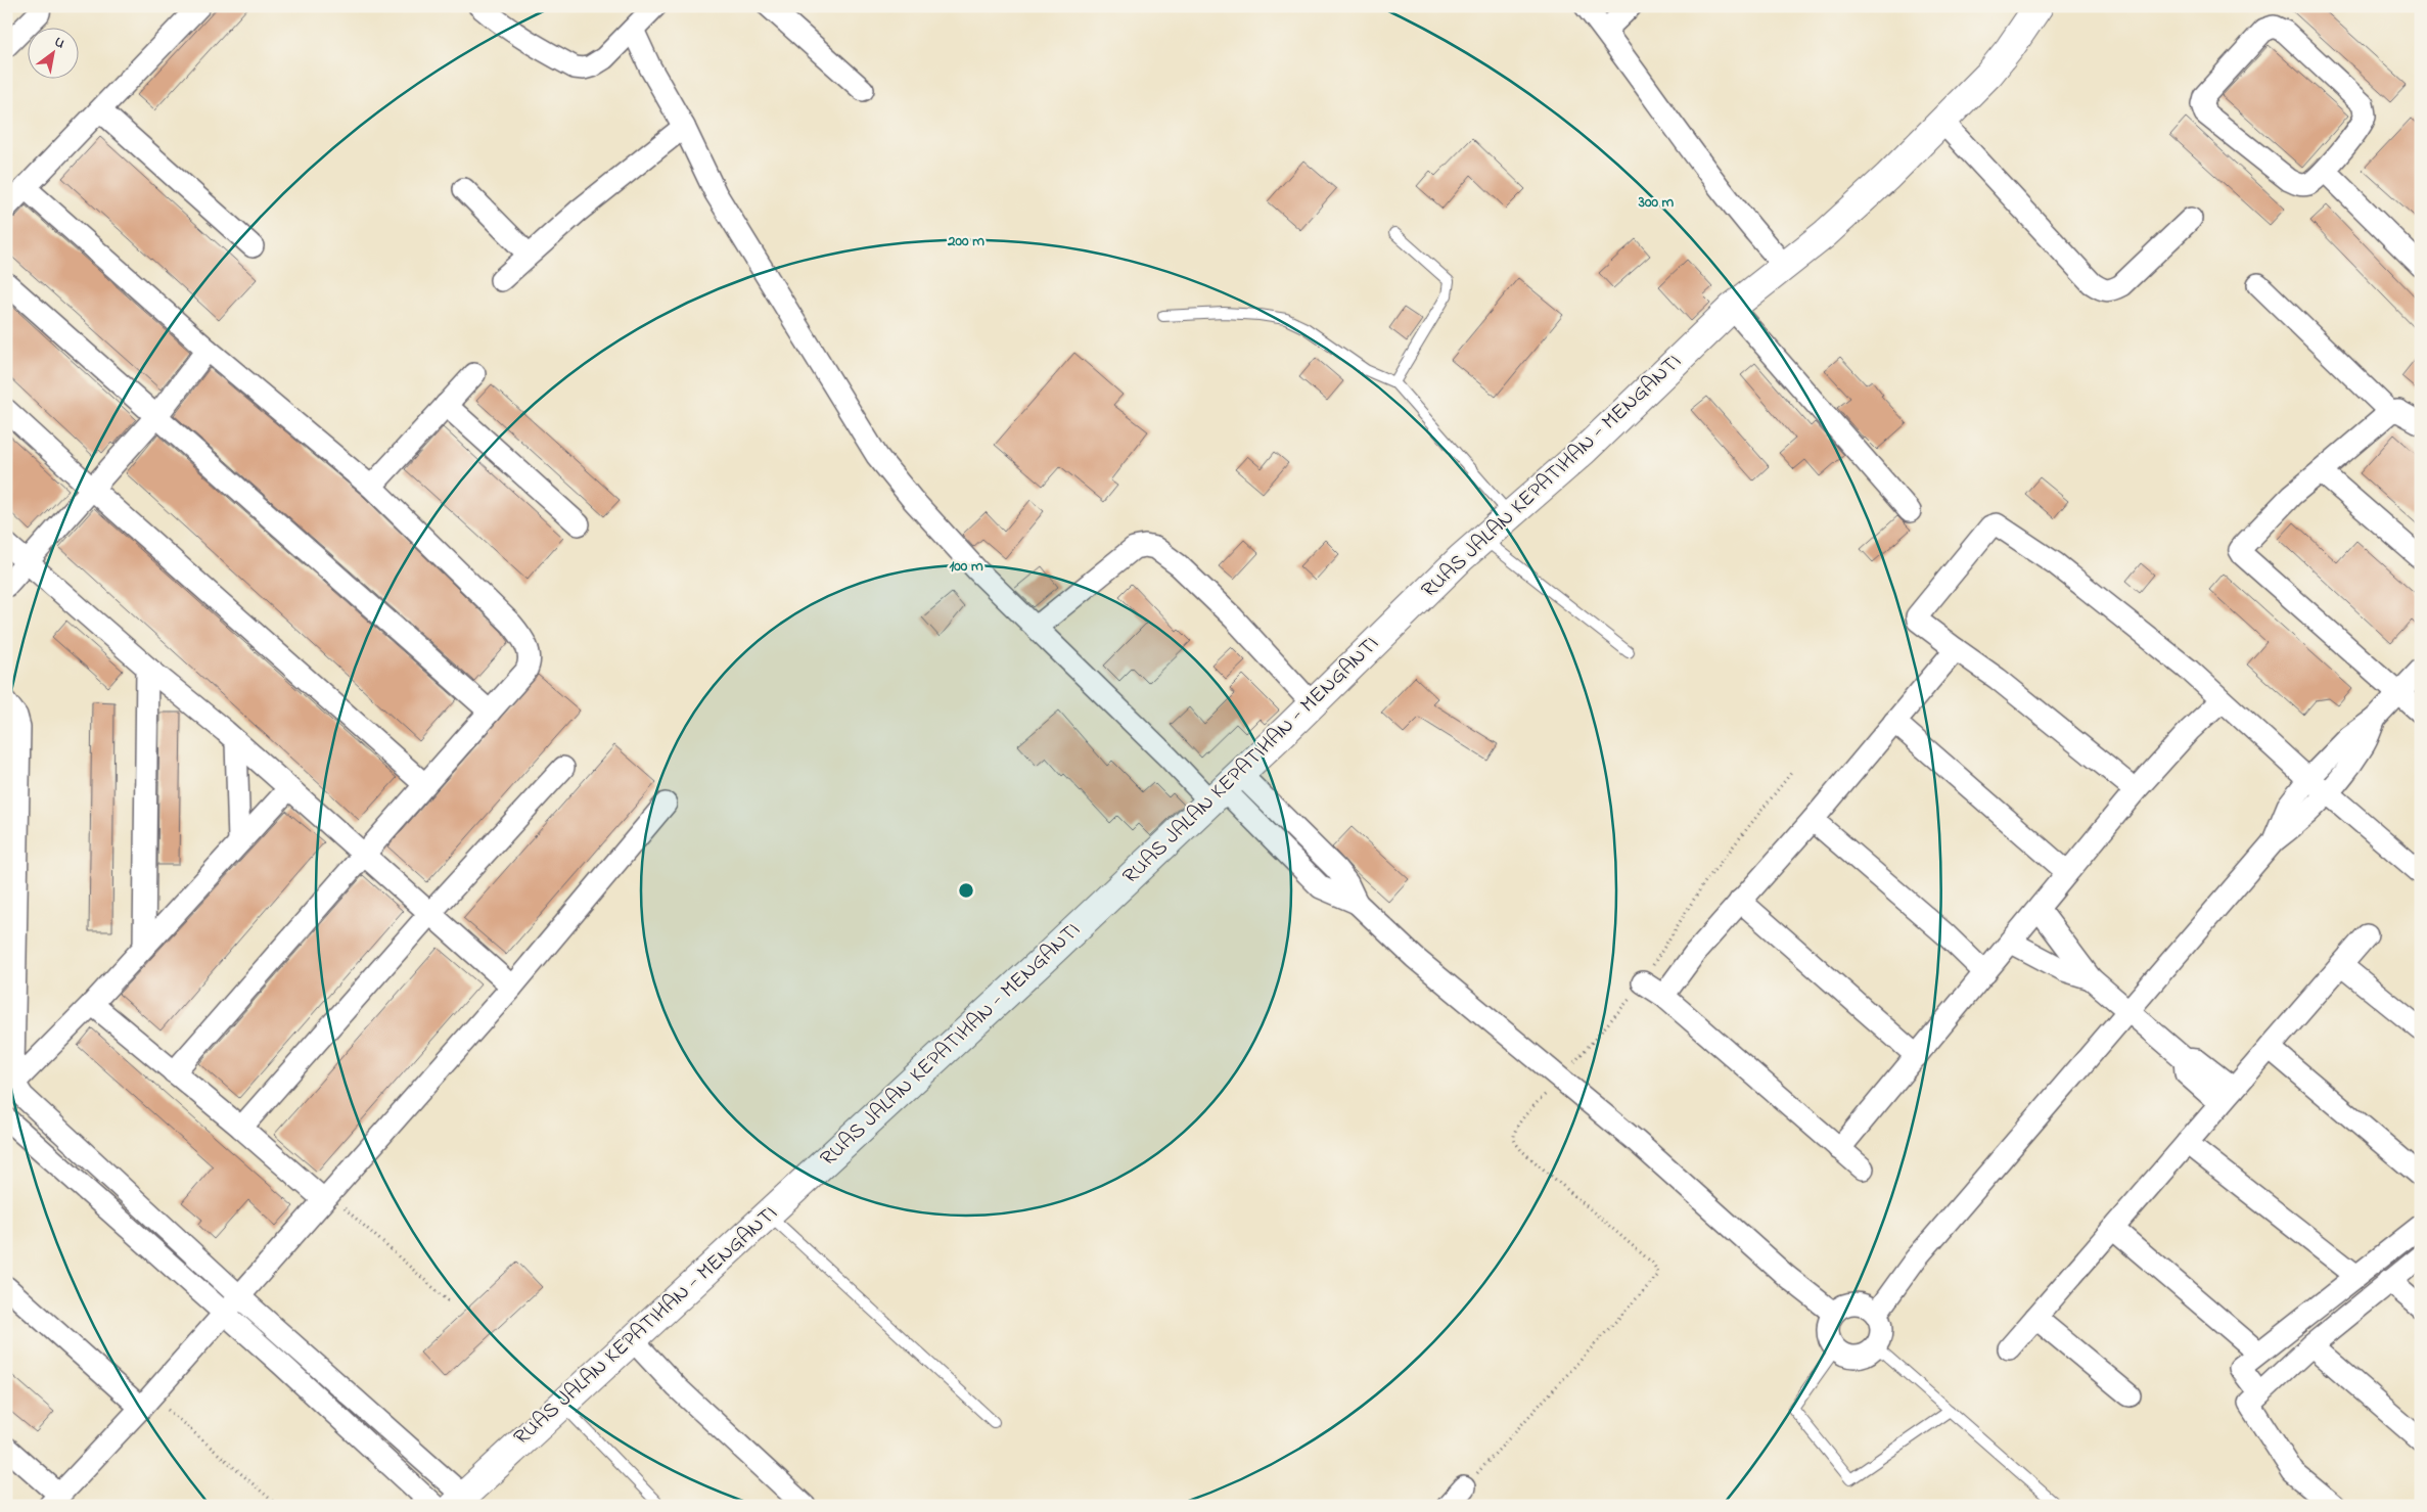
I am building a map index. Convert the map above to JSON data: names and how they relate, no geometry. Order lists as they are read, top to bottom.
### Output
{
  "streets": {
    "main road": ["RUAS JALAN KEPATIHAN - MENGANTI"]
  },
  "north": "top right",
  "rings": ["300 m", "200 m", "100 m"]
}
